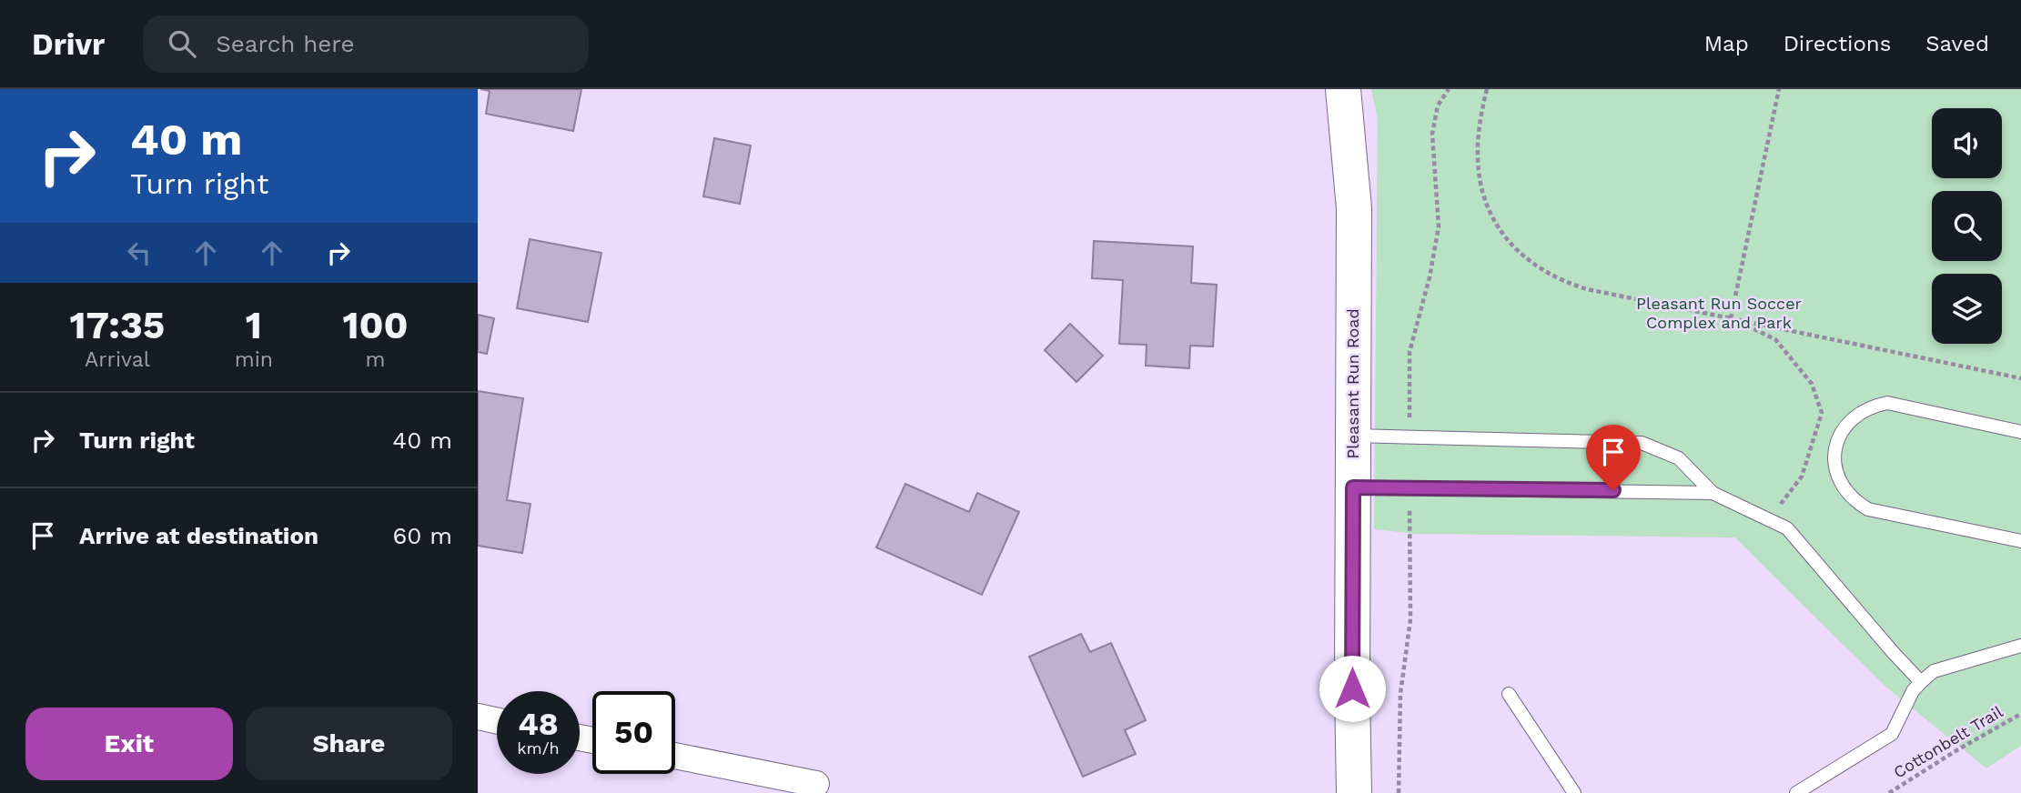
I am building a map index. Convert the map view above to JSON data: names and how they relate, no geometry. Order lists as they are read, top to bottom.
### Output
{
  "streets": {
    "main road": ["Pleasant Run Road"],
    "path": ["Cottonbelt Trail"]
  },
  "parks": ["Pleasant Run Soccer Complex and Park"],
  "page": {
    "header": "Drivr",
    "search": "Search here",
    "nav": ["Map", "Directions", "Saved"],
    "turn": ["40 m", "Turn right"],
    "eta": [
      "17:35",
      "Arrival",
      "1",
      "min",
      "100",
      "m"
    ],
    "list": [
      {
        "name": "Turn right",
        "value": "40 m"
      },
      {
        "name": "Arrive at destination",
        "value": "60 m"
      }
    ],
    "speed": "48 km/h",
    "limit": "50",
    "buttons": ["Exit", "Share"]
  }
}
